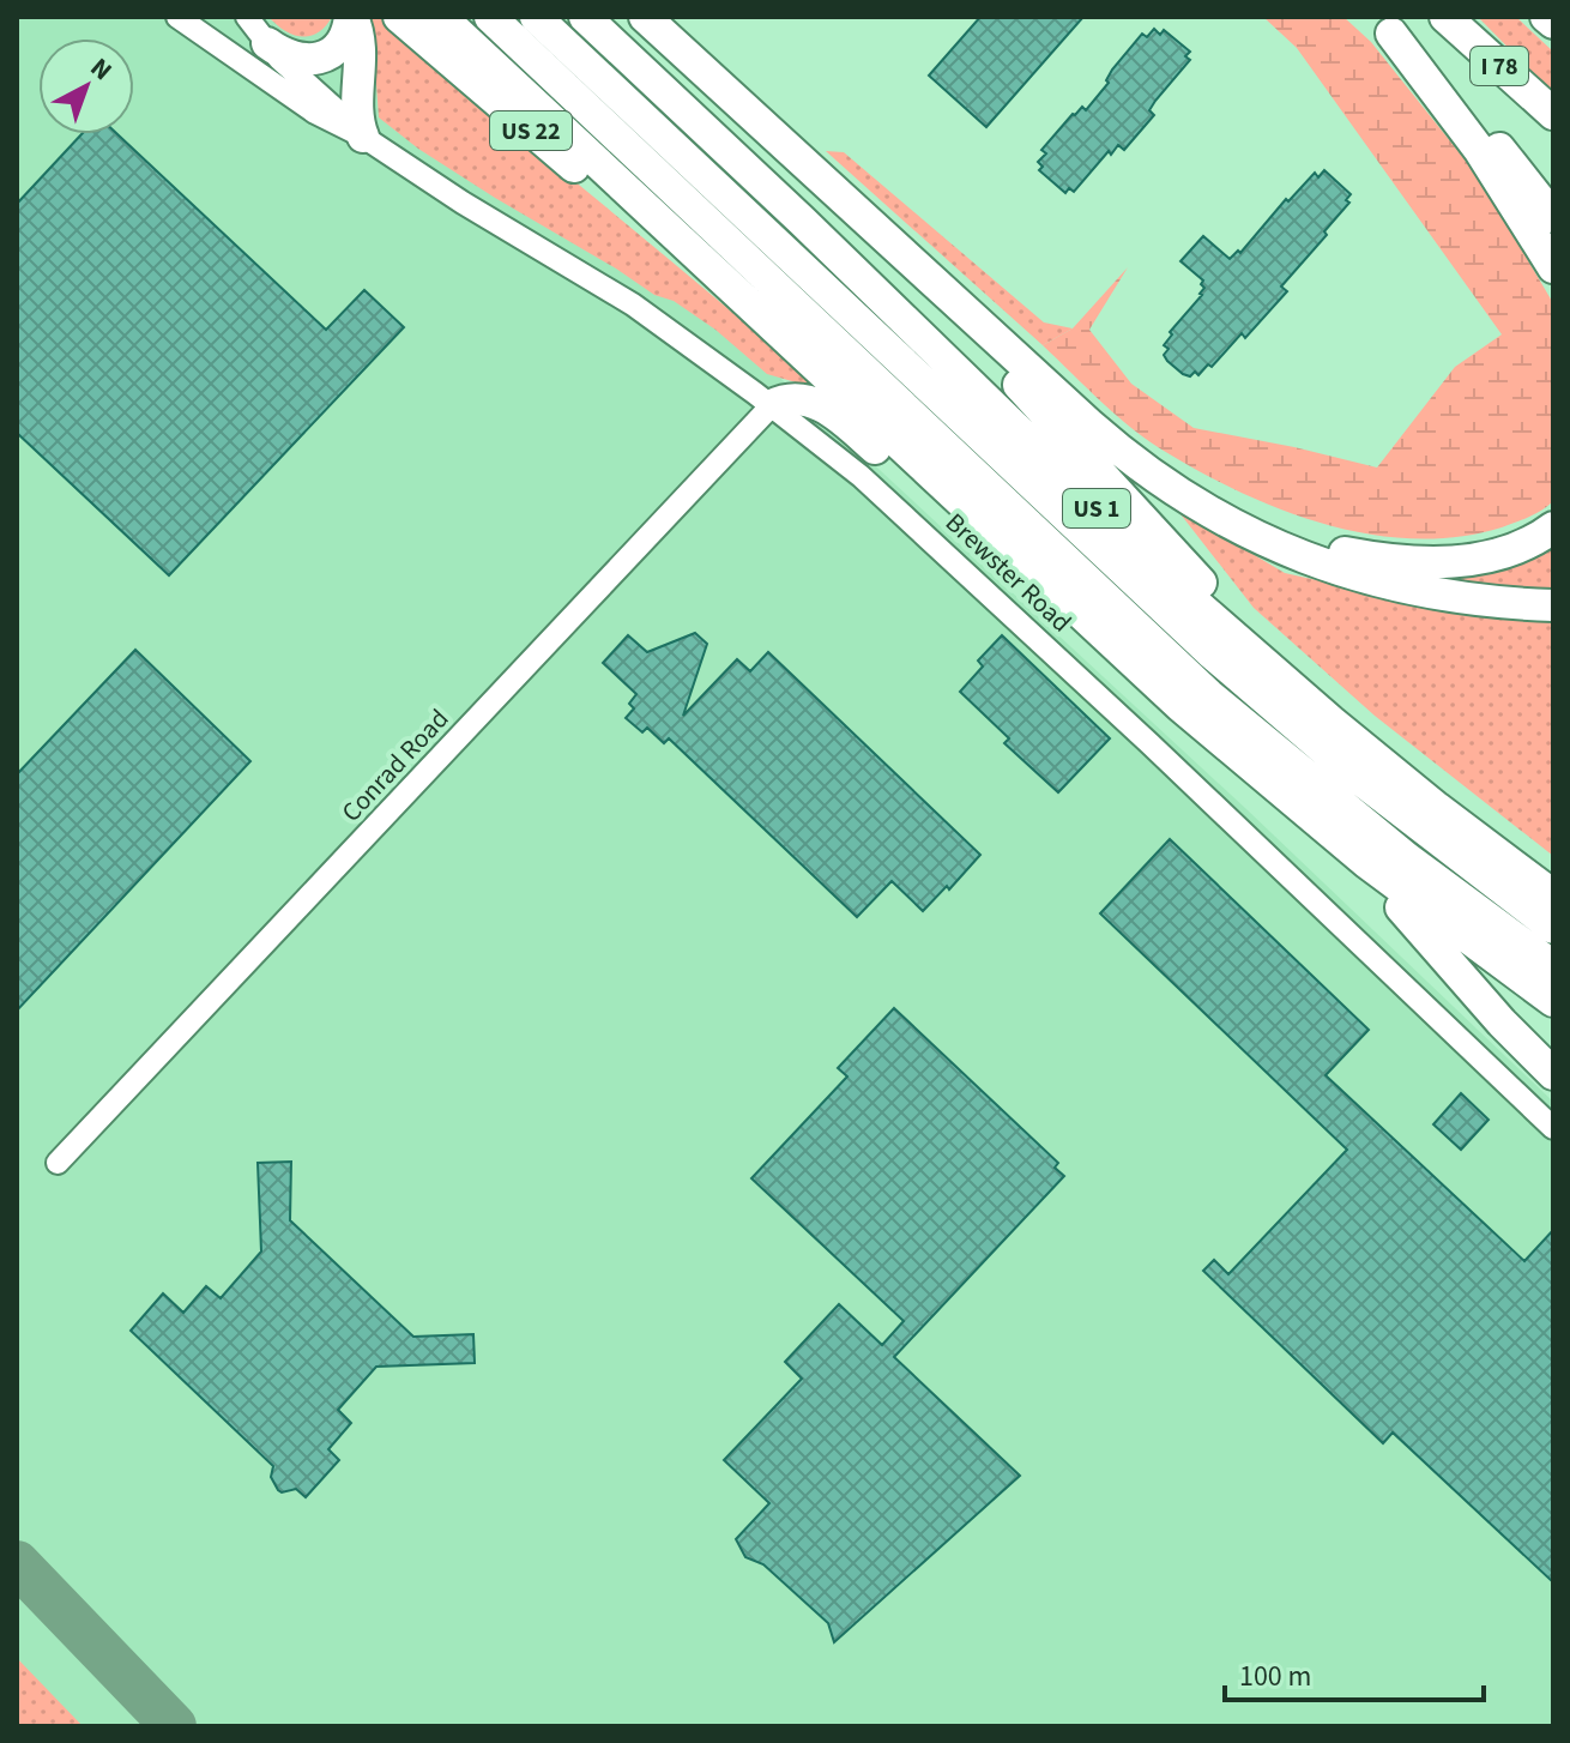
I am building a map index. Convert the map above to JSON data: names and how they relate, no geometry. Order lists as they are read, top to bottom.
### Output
{
  "streets": {
    "highway": ["I 78", "US 22", "US 1"],
    "street": ["Brewster Road", "Conrad Road"]
  },
  "crossings": [
    ["Brewster Road", "Conrad Road"]
  ],
  "scale_bar": "100 m",
  "north": "top right"
}
